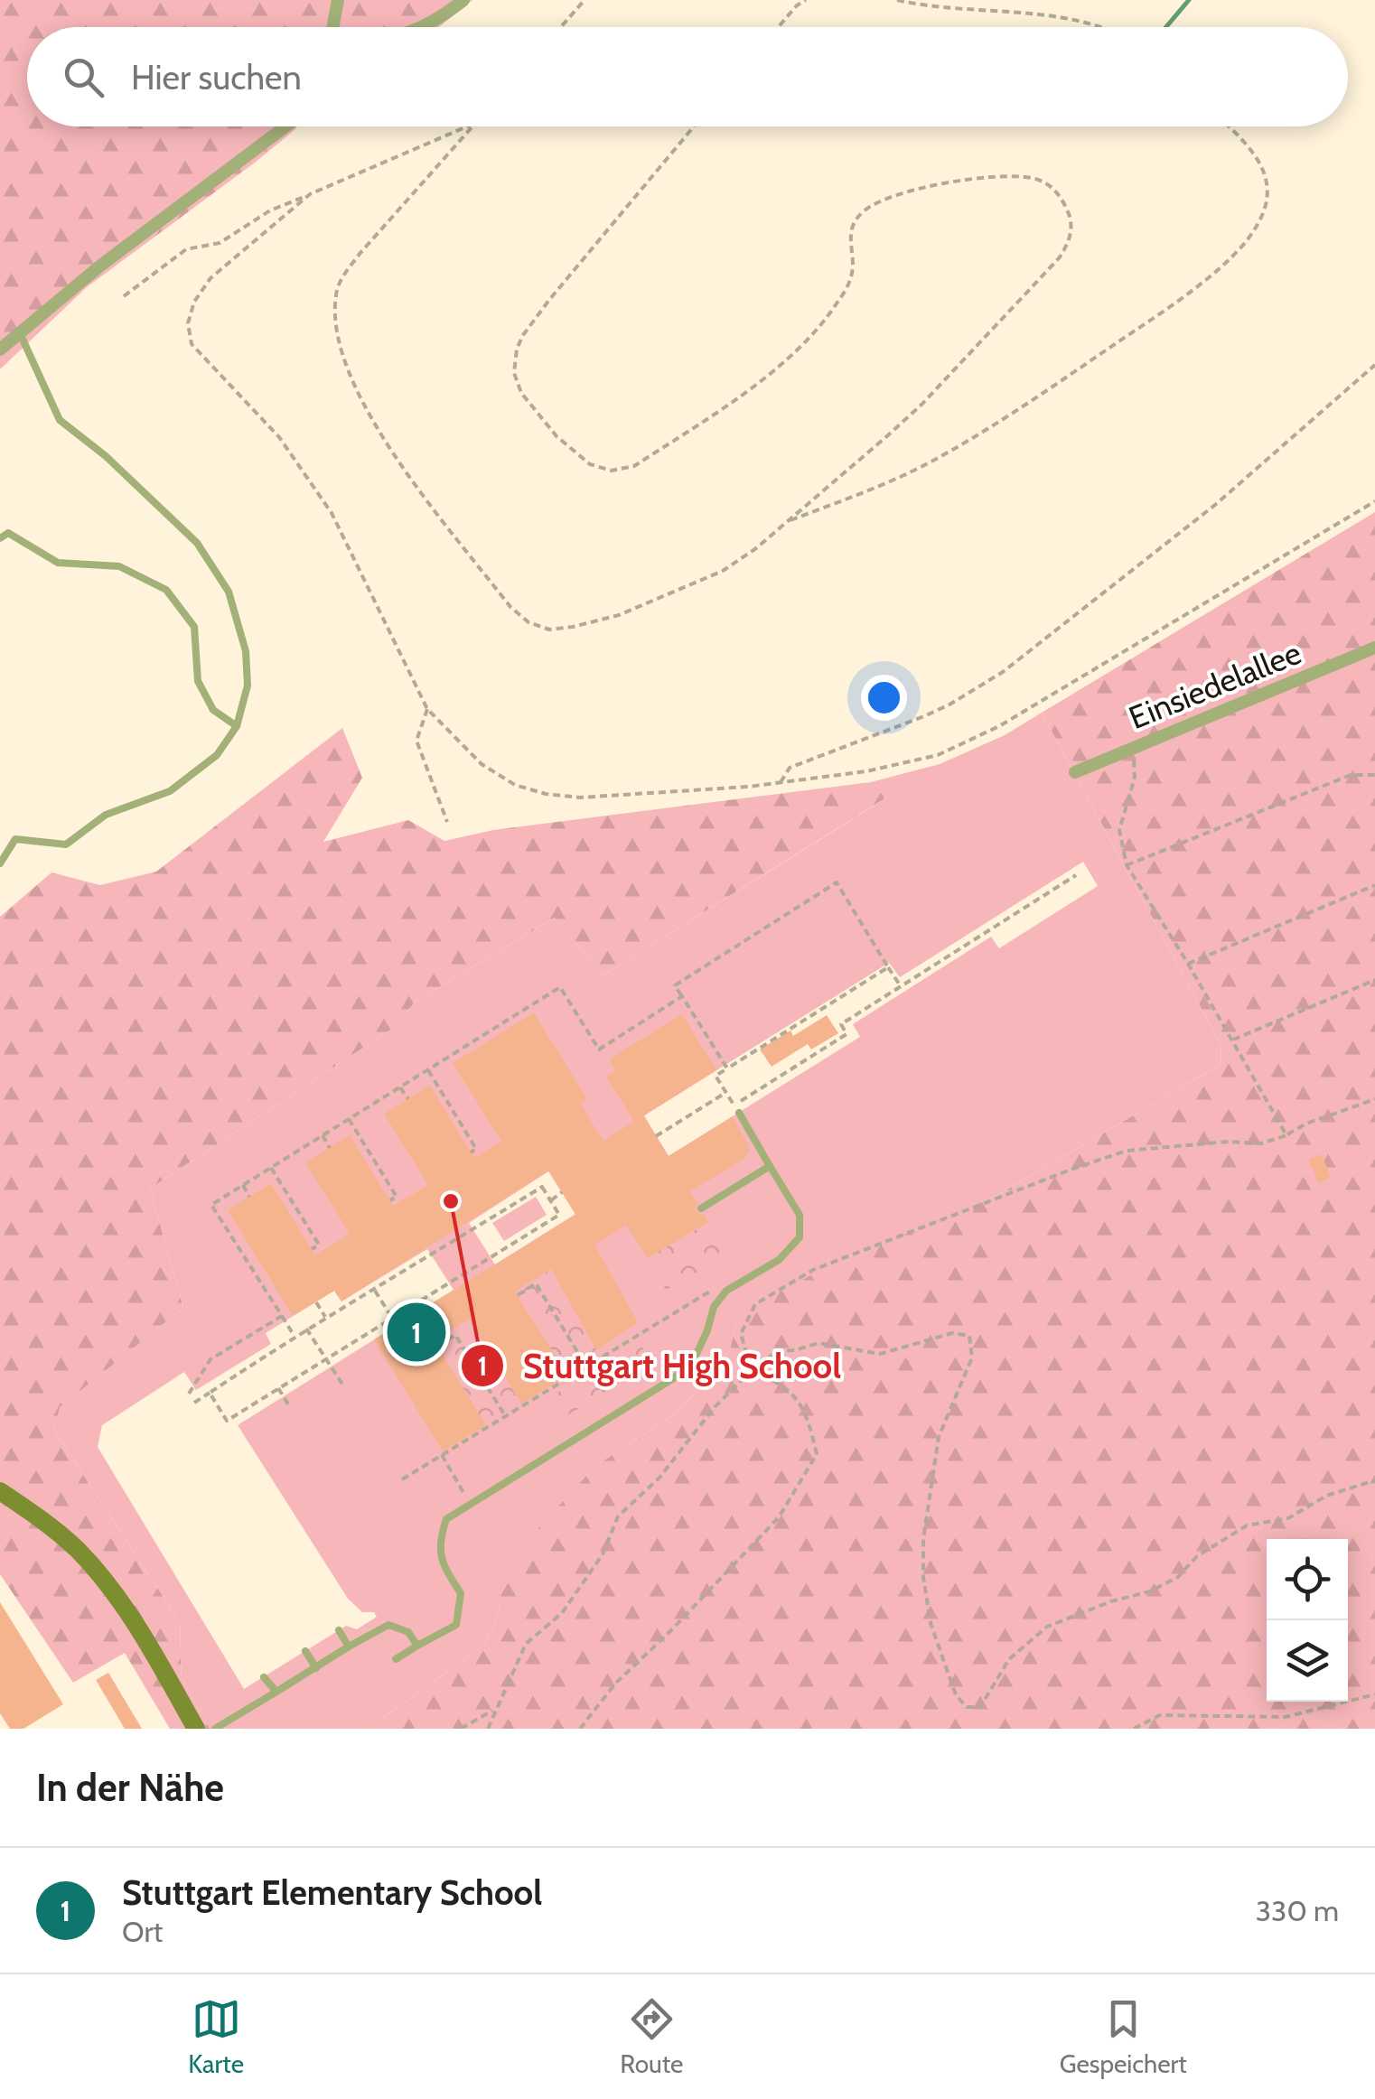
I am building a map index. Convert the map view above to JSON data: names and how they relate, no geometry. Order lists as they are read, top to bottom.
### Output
{
  "streets": {
    "street": ["Einsiedelallee"]
  },
  "places": ["Stuttgart High School"],
  "page": {
    "search": "Hier suchen",
    "pins": "1",
    "heading": "In der Nähe",
    "list": [
      {
        "mark": "1",
        "name": "Stuttgart Elementary School",
        "note": "Ort",
        "value": "330 m"
      }
    ],
    "nav": ["Karte", "Route", "Gespeichert"]
  }
}
